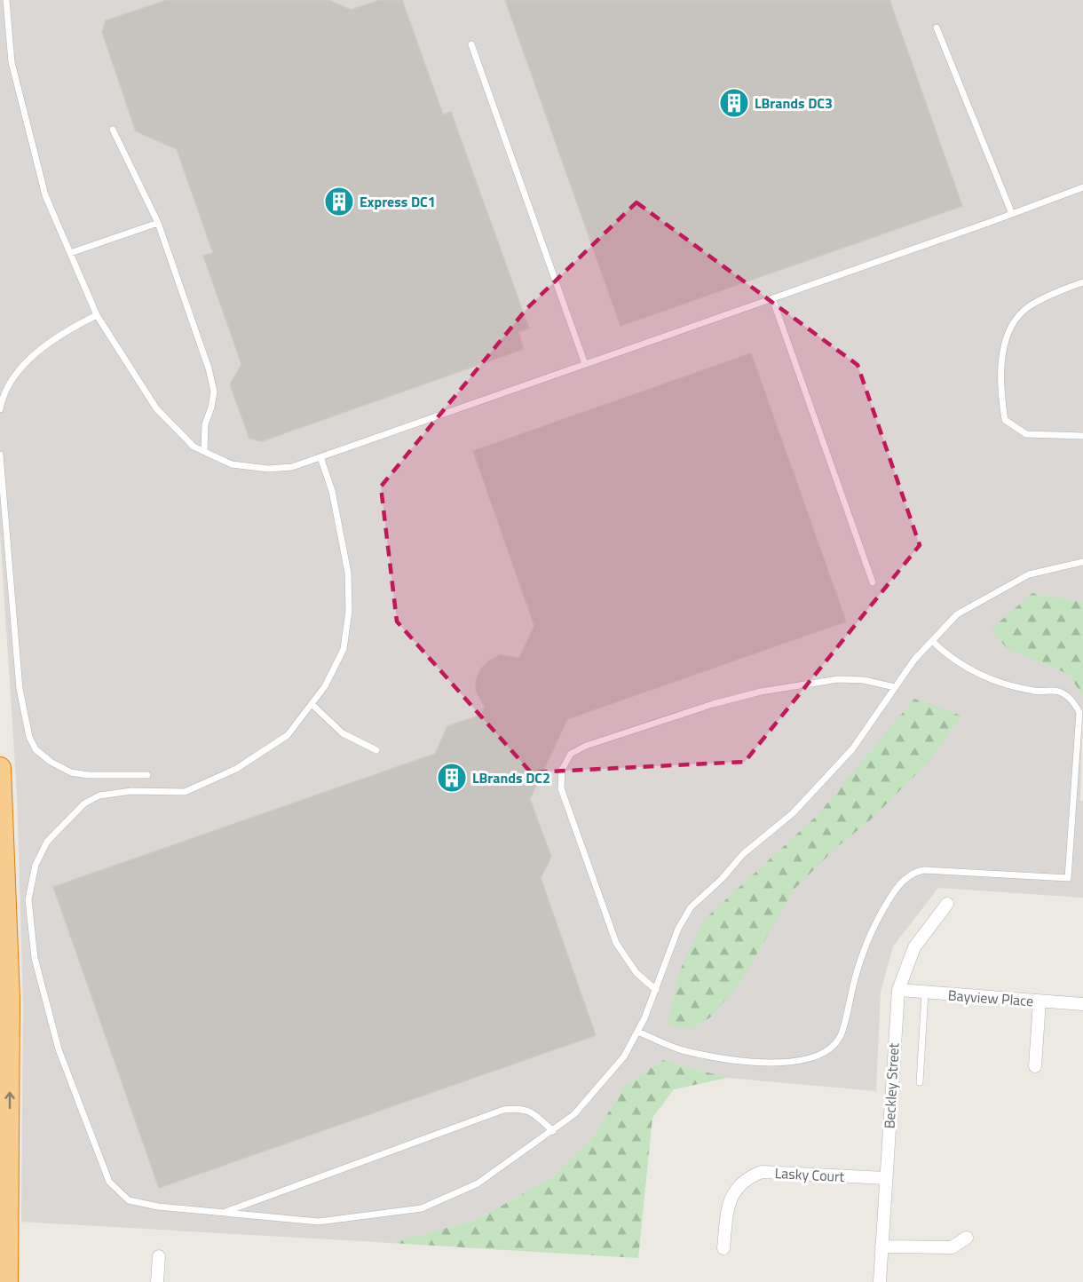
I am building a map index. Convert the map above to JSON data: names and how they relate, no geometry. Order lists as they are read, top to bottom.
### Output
{
  "streets": {
    "street": ["Bayview Place", "Beckley Street", "Lasky Court"]
  },
  "crossings": [
    ["Bayview Place", "Beckley Street"],
    ["Beckley Street", "Lasky Court"]
  ],
  "places": {
    "building": ["LBrands DC3", "Express DC1", "LBrands DC2"]
  }
}
